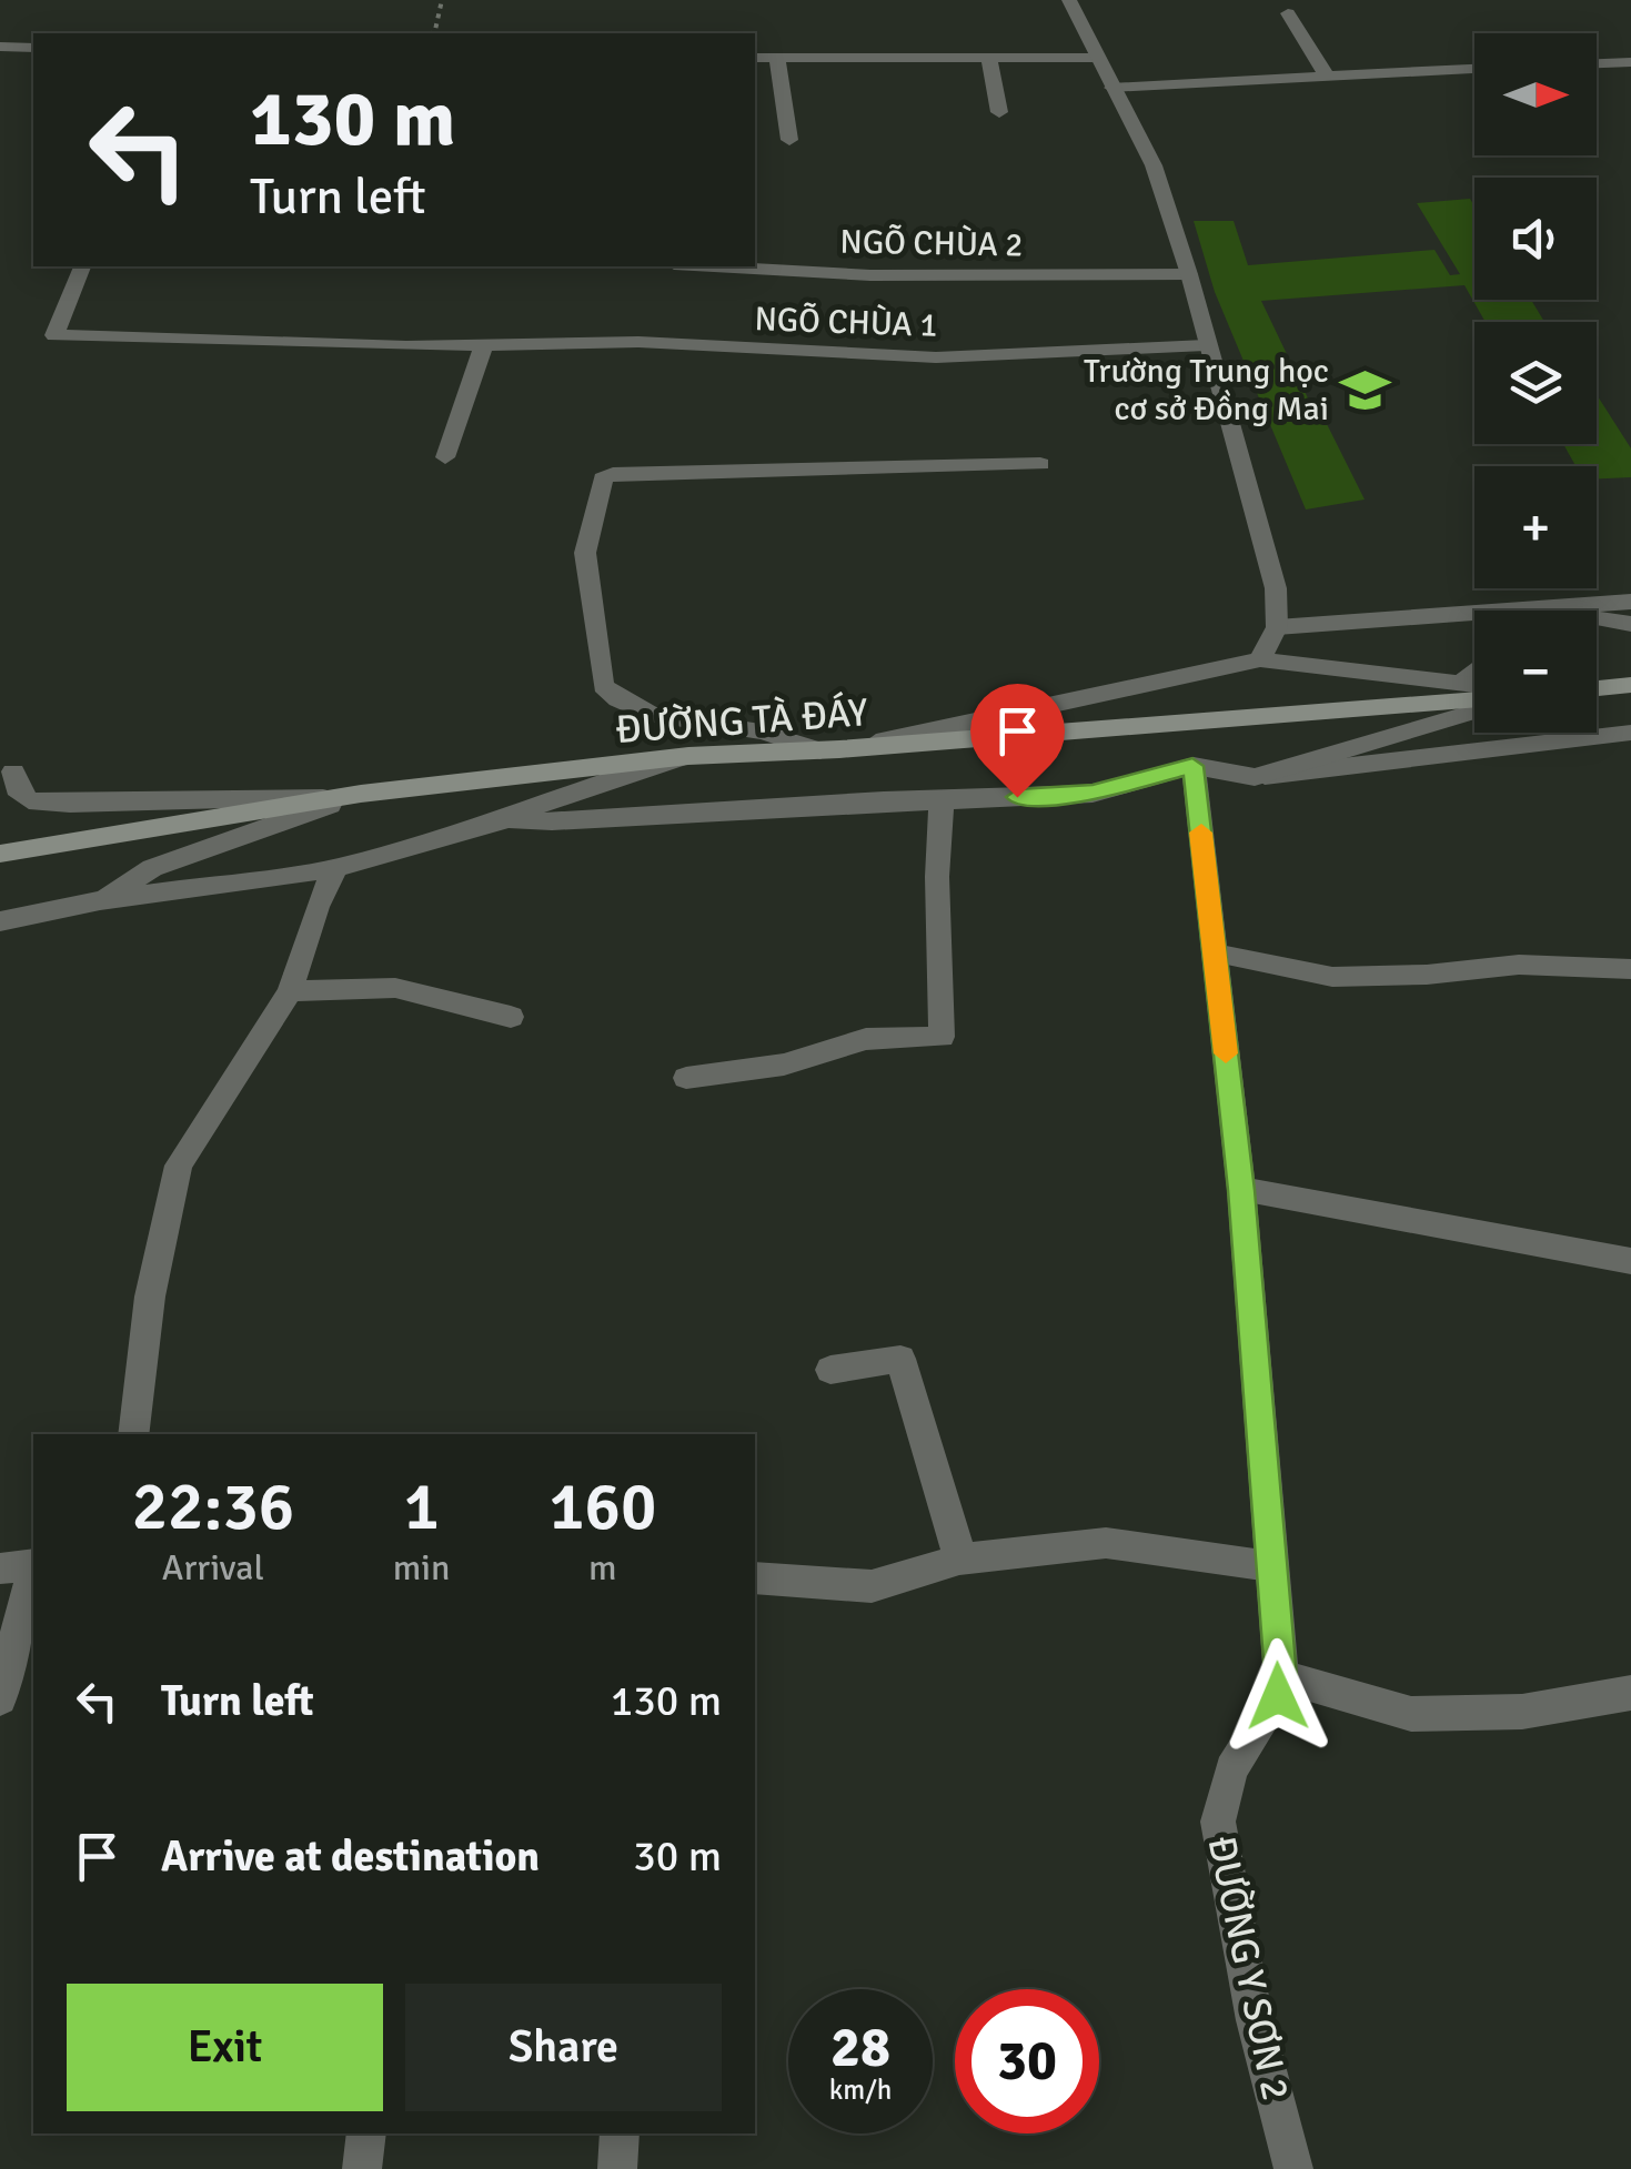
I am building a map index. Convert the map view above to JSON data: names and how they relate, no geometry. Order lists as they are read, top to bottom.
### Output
{
  "streets": {
    "street": [
      "NGÕ CHÙA 2",
      "NGÕ CHÙA 1",
      "ĐƯỜNG TÀ ĐÁY",
      "ĐƯỜNG Y SƠN 2"
    ]
  },
  "places": {
    "school or university": ["Trường Trung học cơ sở Đồng Mai"]
  },
  "north": "right",
  "page": {
    "map_buttons": ["+", "−"],
    "turn": ["130 m", "Turn left"],
    "eta": [
      "22:36",
      "Arrival",
      "1",
      "min",
      "160",
      "m"
    ],
    "list": [
      {
        "name": "Turn left",
        "value": "130 m"
      },
      {
        "name": "Arrive at destination",
        "value": "30 m"
      }
    ],
    "buttons": ["Exit", "Share"],
    "speed": "28 km/h",
    "limit": "30"
  }
}
